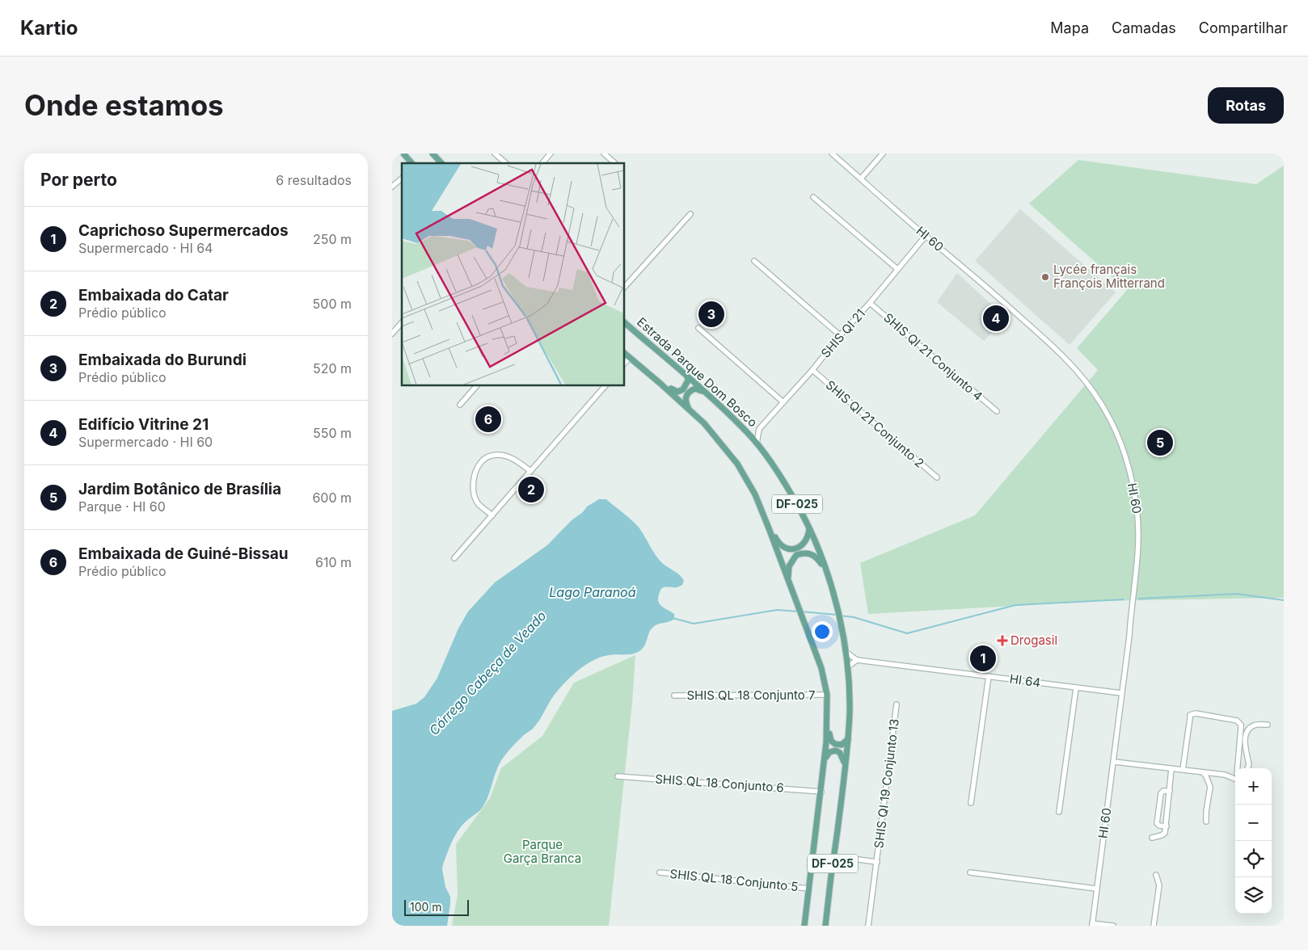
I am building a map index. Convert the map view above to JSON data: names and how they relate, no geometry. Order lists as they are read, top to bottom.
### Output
{
  "streets": {
    "main road": ["Estrada Parque Dom Bosco", "DF-025"],
    "street": [
      "HI 60",
      "SHIS QI 21",
      "SHIS QI 21 Conjunto 4",
      "SHIS QI 21 Conjunto 2",
      "HI 64",
      "SHIS QL 18 Conjunto 7",
      "SHIS QL 18 Conjunto 6",
      "SHIS QI 19 Conjunto 13",
      "SHIS QL 18 Conjunto 5"
    ]
  },
  "crossings": [
    ["HI 60", "SHIS QI 21"],
    ["HI 60", "HI 64"],
    ["SHIS QI 21", "SHIS QI 21 Conjunto 4"],
    ["SHIS QI 21", "Estrada Parque Dom Bosco"],
    ["SHIS QI 21", "SHIS QI 21 Conjunto 2"],
    ["Estrada Parque Dom Bosco", "HI 64"],
    ["DF-025", "SHIS QL 18 Conjunto 7"],
    ["DF-025", "SHIS QL 18 Conjunto 6"],
    ["DF-025", "SHIS QL 18 Conjunto 5"]
  ],
  "water": ["Lago Paranoá", "Córrego Cabeça de Veado"],
  "parks": ["Parque Garça Branca"],
  "places": {
    "other": ["Lycée français François Mitterrand"],
    "health": ["Drogasil"]
  },
  "scale_bar": "100 m",
  "page": {
    "header": "Kartio",
    "nav": ["Mapa", "Camadas", "Compartilhar"],
    "buttons": "Rotas",
    "title": "Onde estamos",
    "heading": ["Por perto", "6 resultados"],
    "list": [
      {
        "mark": "1",
        "name": "Caprichoso Supermercados",
        "note": "Supermercado · HI 64",
        "value": "250 m"
      },
      {
        "mark": "2",
        "name": "Embaixada do Catar",
        "note": "Prédio público",
        "value": "500 m"
      },
      {
        "mark": "3",
        "name": "Embaixada do Burundi",
        "note": "Prédio público",
        "value": "520 m"
      },
      {
        "mark": "4",
        "name": "Edifício Vitrine 21",
        "note": "Supermercado · HI 60",
        "value": "550 m"
      },
      {
        "mark": "5",
        "name": "Jardim Botânico de Brasília",
        "note": "Parque · HI 60",
        "value": "600 m"
      },
      {
        "mark": "6",
        "name": "Embaixada de Guiné-Bissau",
        "note": "Prédio público",
        "value": "610 m"
      }
    ],
    "pins": [
      "3",
      "4",
      "6",
      "5",
      "2",
      "1"
    ],
    "map_buttons": ["+", "−"],
    "scale": "100 m"
  }
}
